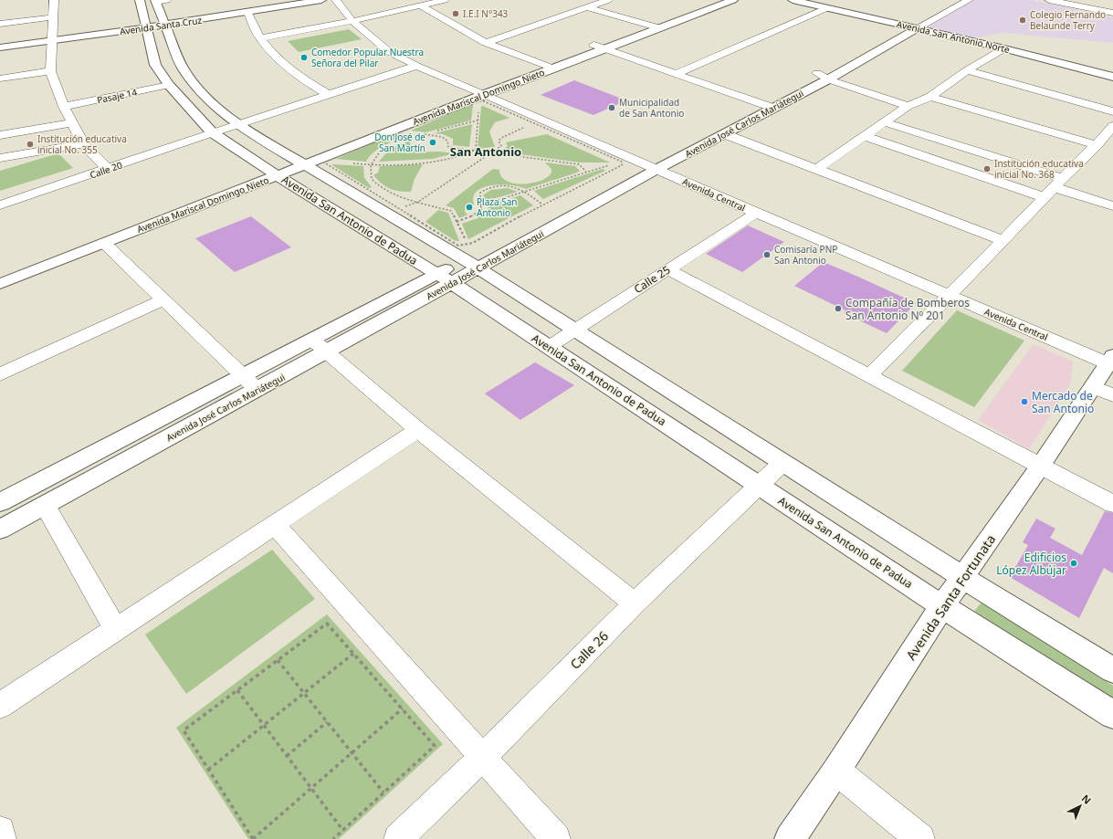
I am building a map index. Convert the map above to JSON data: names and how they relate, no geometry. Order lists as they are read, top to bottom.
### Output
{
  "streets": {
    "street": [
      "Avenida Santa Cruz",
      "Avenida San Antonio Norte",
      "Pasaje 14",
      "Avenida Mariscal Domingo Nieto",
      "Avenida José Carlos Mariátegui",
      "Calle 20",
      "Avenida Central",
      "Avenida San Antonio de Padua",
      "Calle 25",
      "Avenida Santa Fortunata",
      "Calle 26"
    ]
  },
  "crossings": [
    ["Avenida Santa Cruz", "Avenida San Antonio de Padua"],
    ["Avenida San Antonio Norte", "Avenida José Carlos Mariátegui"],
    ["Pasaje 14", "Avenida San Antonio de Padua"],
    ["Avenida Mariscal Domingo Nieto", "Avenida Central"],
    ["Avenida Mariscal Domingo Nieto", "Avenida San Antonio de Padua"],
    ["Avenida José Carlos Mariátegui", "Avenida Central"],
    ["Avenida José Carlos Mariátegui", "Avenida San Antonio de Padua"],
    ["Calle 20", "Avenida Central"],
    ["Calle 20", "Avenida San Antonio de Padua"],
    ["Avenida Central", "Calle 25"],
    ["Avenida Central", "Avenida Santa Fortunata"],
    ["Avenida San Antonio de Padua", "Calle 25"],
    ["Avenida San Antonio de Padua", "Avenida Santa Fortunata"],
    ["Avenida San Antonio de Padua", "Calle 26"]
  ],
  "districts": ["San Antonio"],
  "places": [
    "I.E.I N°343",
    "Colegio Fernando Belaunde Terry",
    "Comedor Popular Nuestra Señora del Pilar",
    "Municipalidad de San Antonio",
    "Don José de San Martín",
    "Institución educativa inicial No. 355",
    "Institución educativa inicial No. 368",
    "Plaza San Antonio",
    "Comisaría PNP San Antonio",
    "Compañía de Bomberos San Antonio Nº 201",
    "Mercado de San Antonio",
    "Edificios López Albújar"
  ],
  "north": "top right"
}
